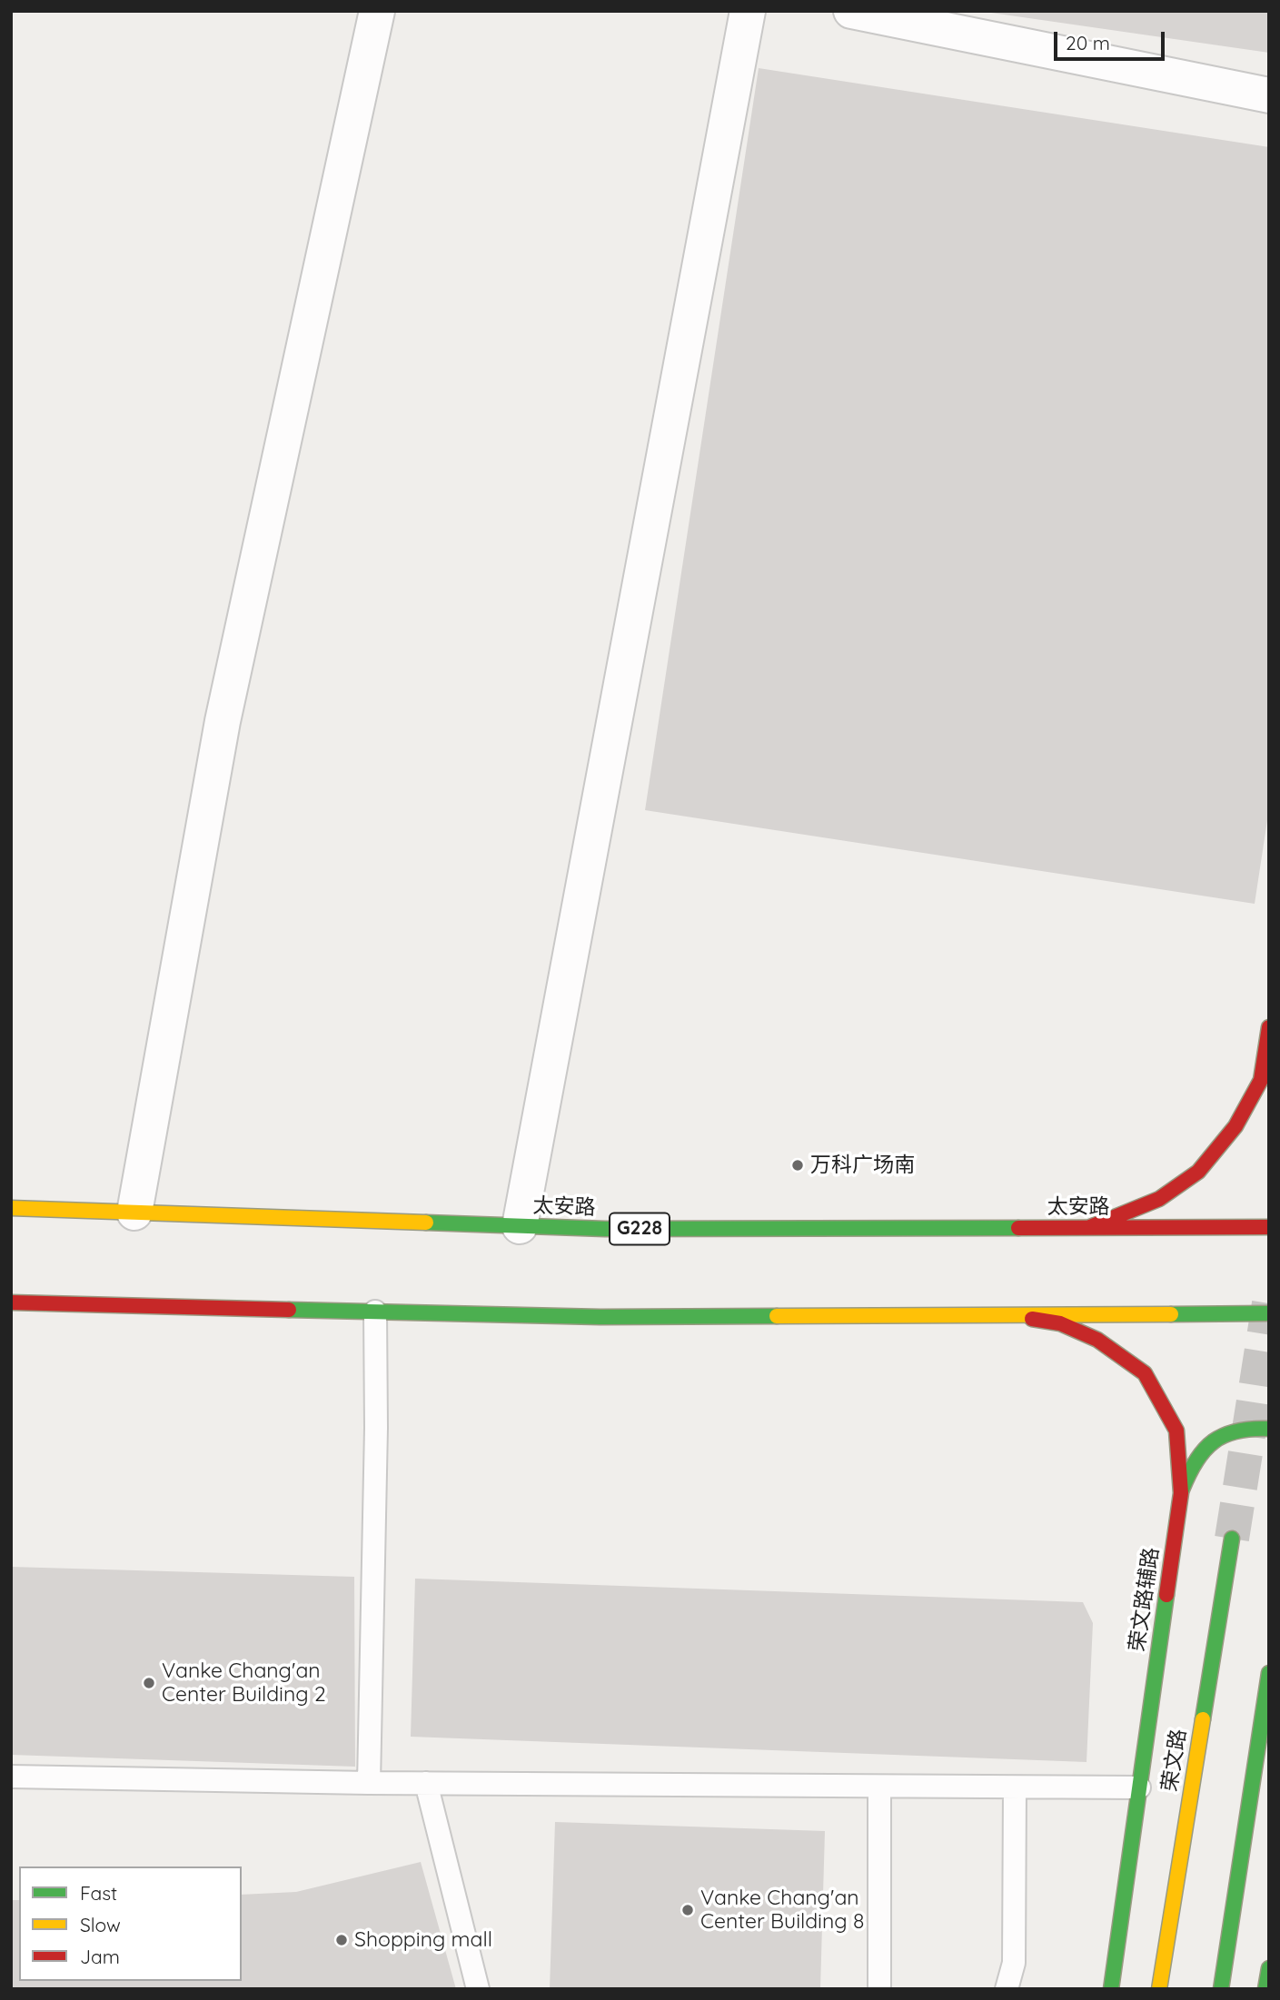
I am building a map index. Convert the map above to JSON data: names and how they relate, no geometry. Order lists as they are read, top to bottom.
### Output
{
  "streets": {
    "main road": [
      "太安路",
      "G228",
      "荣文路辅路",
      "荣文路"
    ]
  },
  "places": [
    "万科广场南",
    "Vanke Chang'an Center Building 2",
    "Vanke Chang'an Center Building 8",
    "Shopping mall"
  ],
  "legend": ["Fast", "Slow", "Jam"],
  "scale_bar": "20 m"
}
